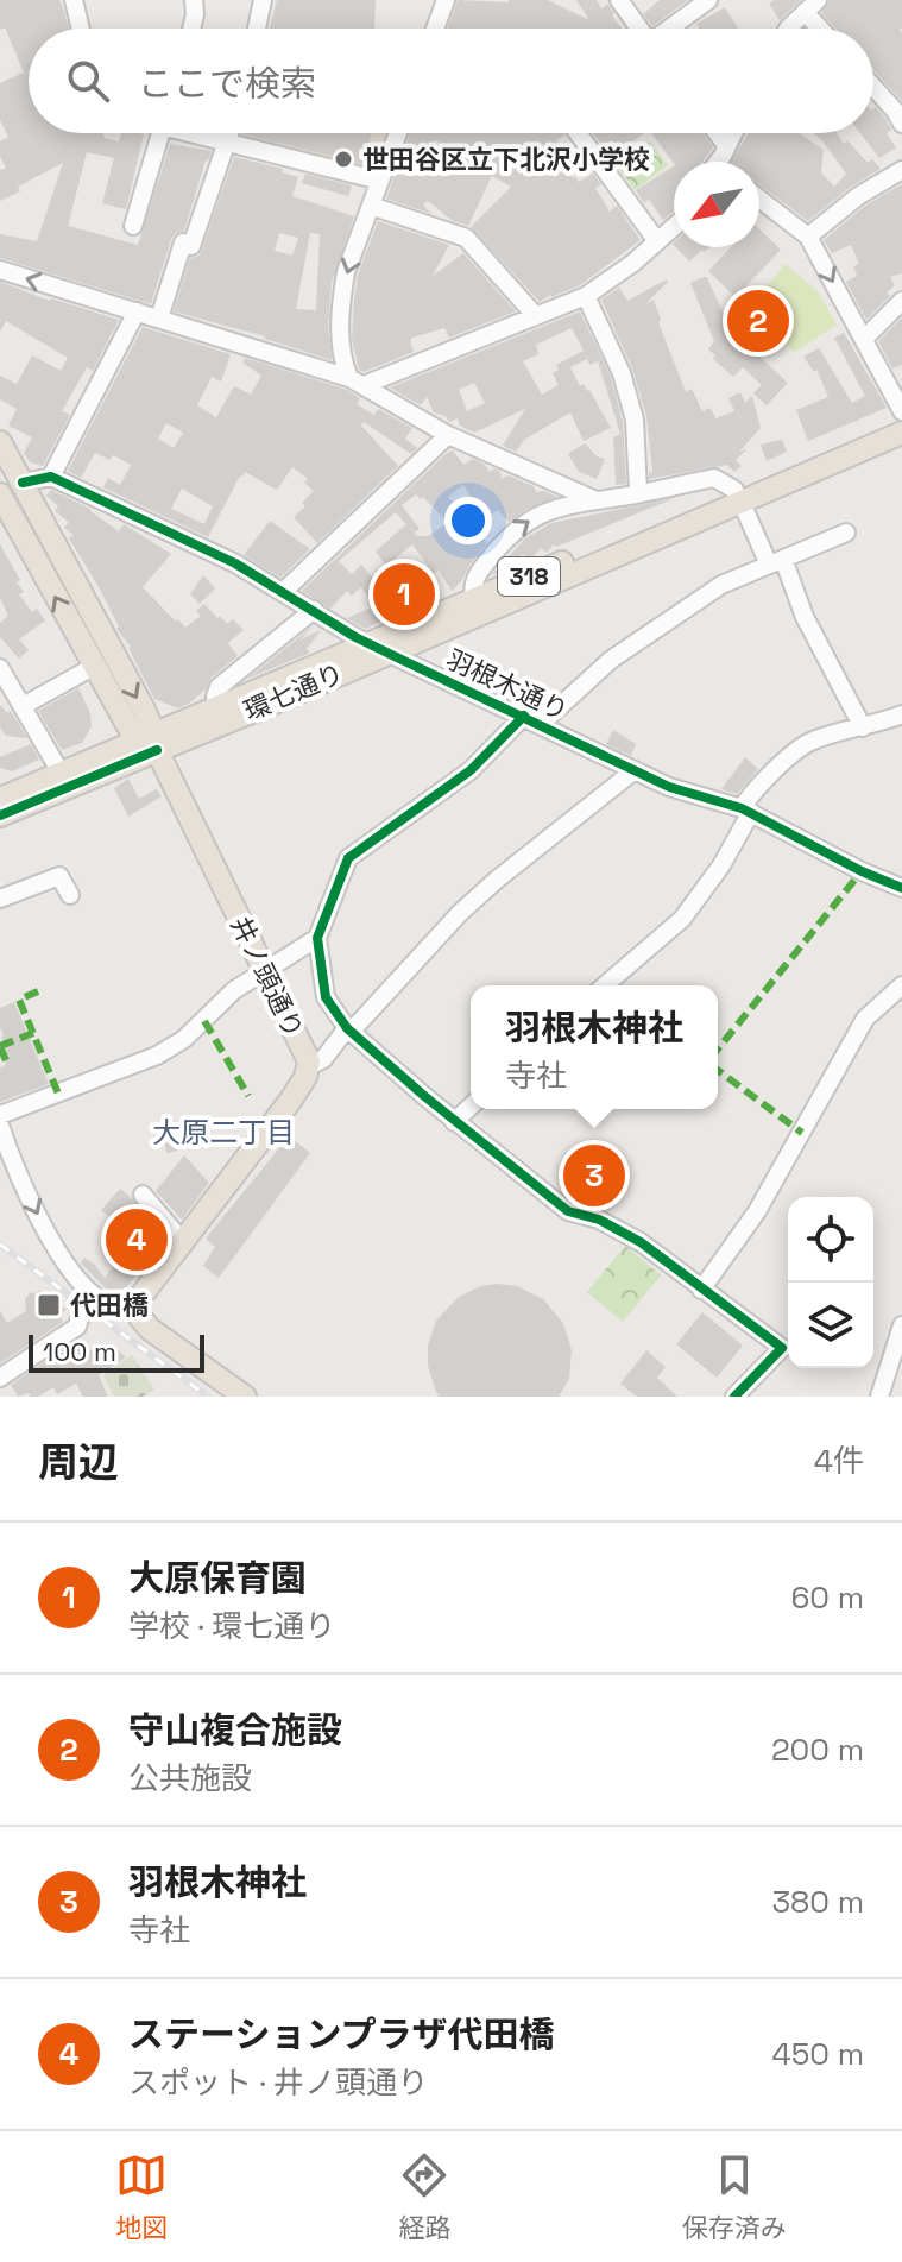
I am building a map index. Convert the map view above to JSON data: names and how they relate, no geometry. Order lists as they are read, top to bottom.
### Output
{
  "streets": {
    "main road": ["318", "環七通り", "井ノ頭通り"],
    "street": ["羽根木通り"]
  },
  "crossings": [
    ["羽根木通り", "環七通り"],
    ["環七通り", "井ノ頭通り"]
  ],
  "districts": ["大原二丁目"],
  "places": {
    "other": ["世田谷区立下北沢小学校"],
    "transit": ["代田橋"]
  },
  "scale_bar": "100 m",
  "north": "bottom left",
  "page": {
    "search": "ここで検索",
    "pins": [
      "2",
      "1",
      "3",
      "4"
    ],
    "popup": ["羽根木神社", "寺社"],
    "scale": "100 m",
    "heading": ["周辺", "4件"],
    "list": [
      {
        "mark": "1",
        "name": "大原保育園",
        "note": "学校 · 環七通り",
        "value": "60 m"
      },
      {
        "mark": "2",
        "name": "守山複合施設",
        "note": "公共施設",
        "value": "200 m"
      },
      {
        "mark": "3",
        "name": "羽根木神社",
        "note": "寺社",
        "value": "380 m"
      },
      {
        "mark": "4",
        "name": "ステーションプラザ代田橋",
        "note": "スポット · 井ノ頭通り",
        "value": "450 m"
      }
    ],
    "nav": ["地図", "経路", "保存済み"]
  }
}
